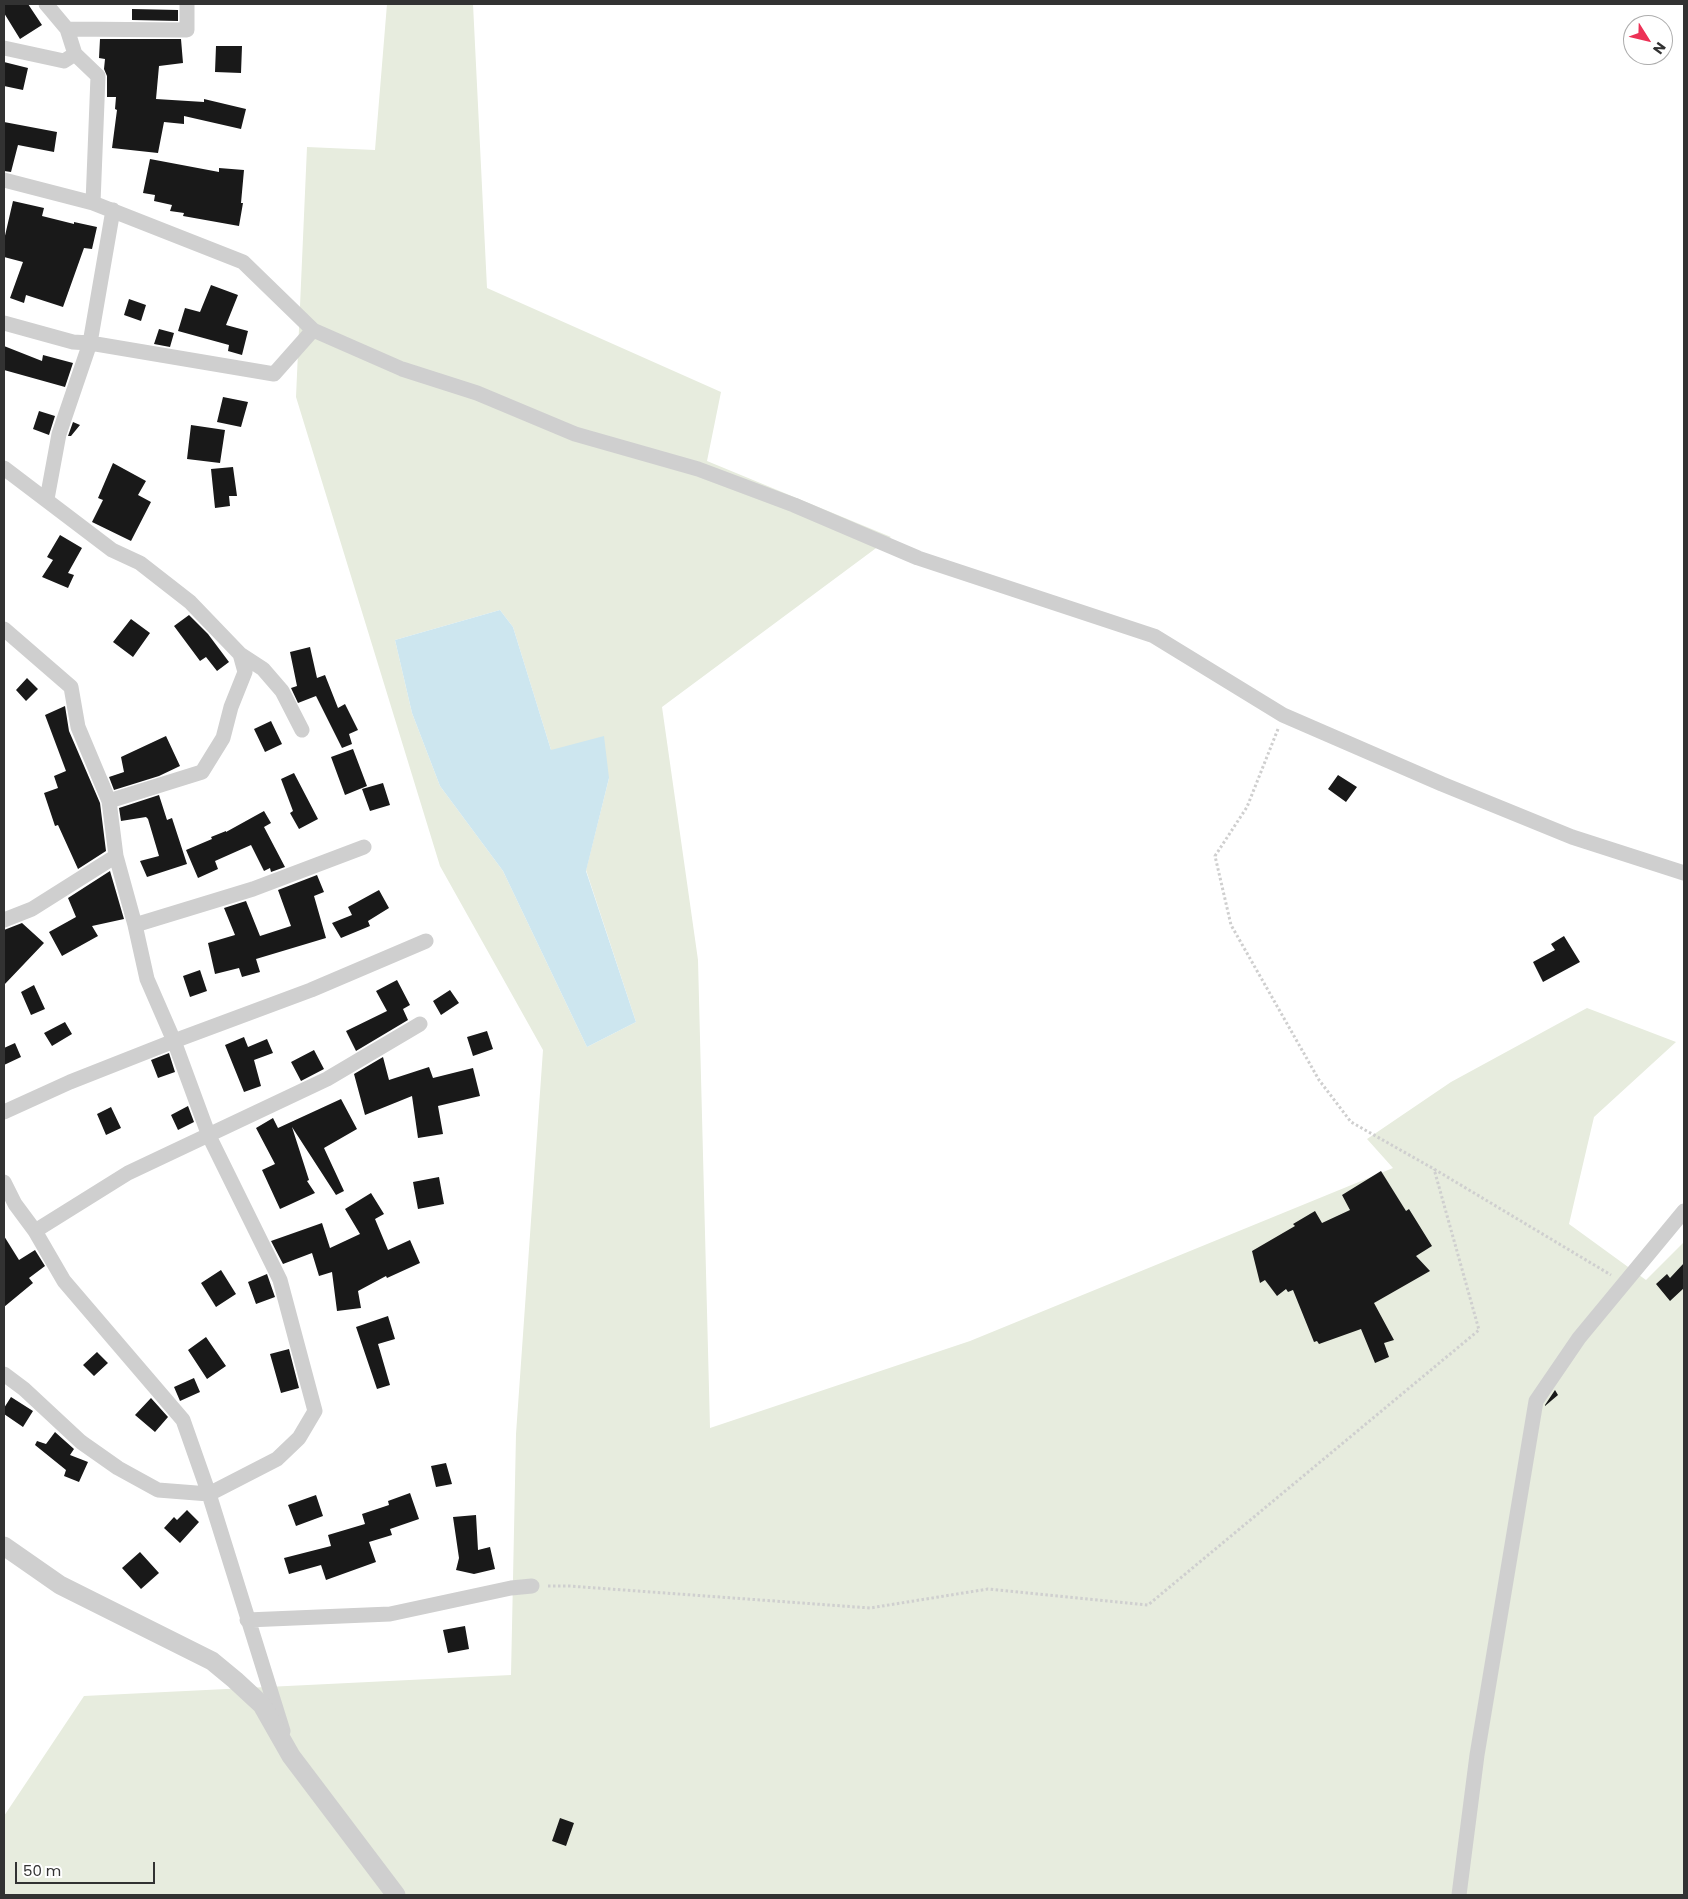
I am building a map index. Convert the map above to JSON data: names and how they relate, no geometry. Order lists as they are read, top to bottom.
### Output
{
  "scale_bar": "50 m",
  "north": "bottom right"
}
